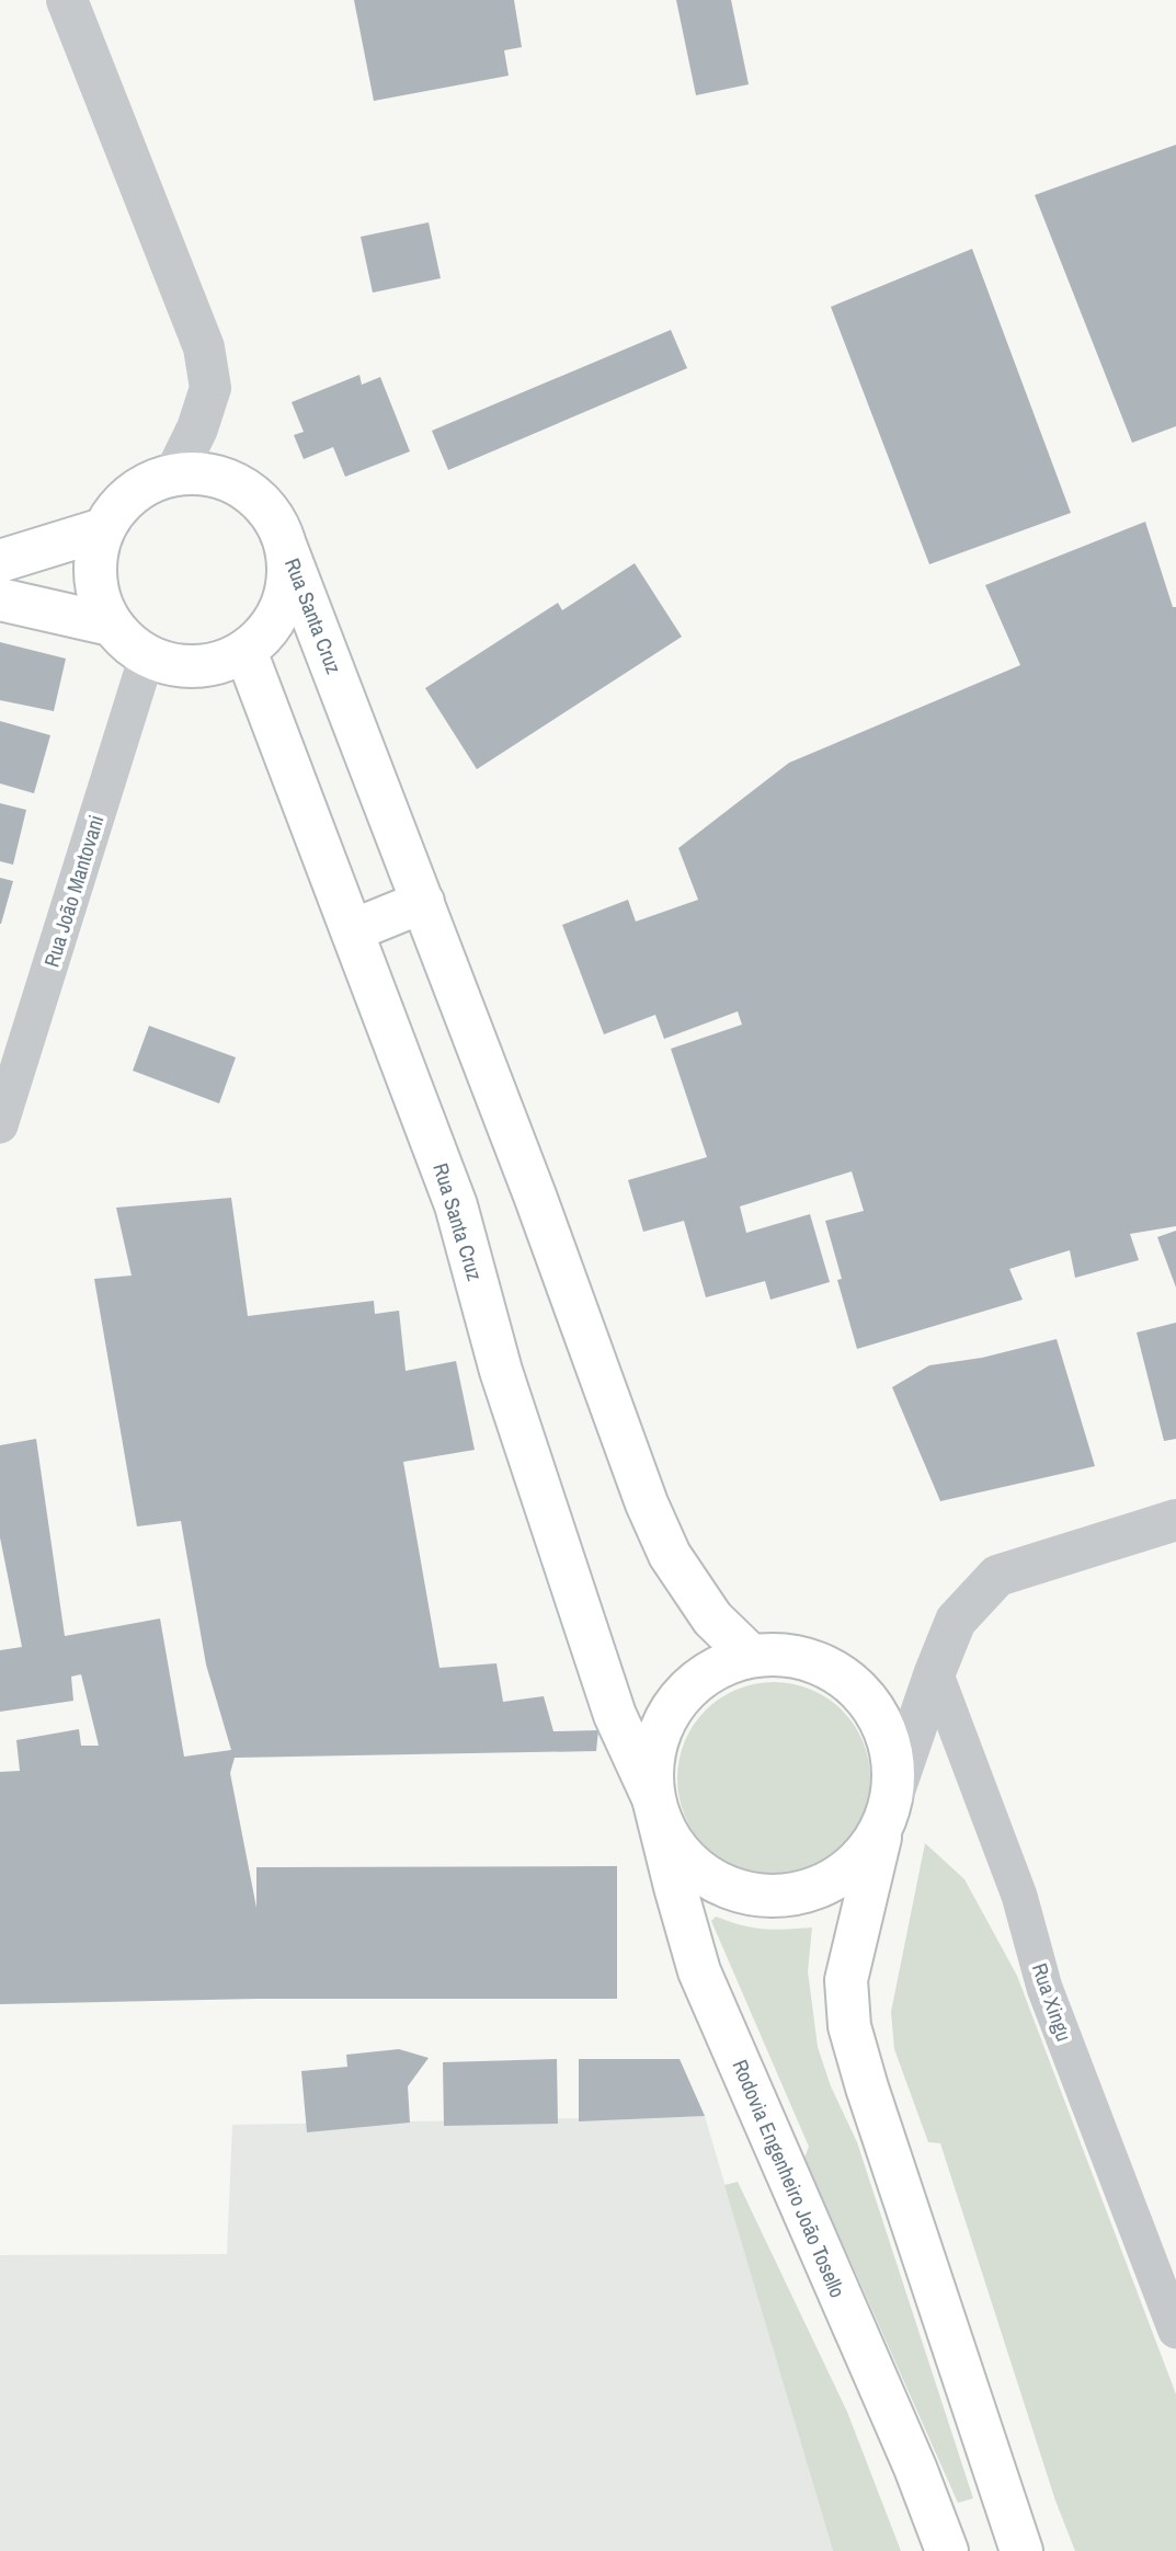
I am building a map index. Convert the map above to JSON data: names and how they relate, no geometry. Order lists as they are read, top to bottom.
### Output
{
  "streets": {
    "main road": ["Rua Santa Cruz", "Rodovia Engenheiro João Tosello"],
    "street": ["Rua João Mantovani", "Rua Xingu"]
  },
  "crossings": [
    ["Rua Santa Cruz", "Rua João Mantovani"],
    ["Rua Santa Cruz", "Rodovia Engenheiro João Tosello"]
  ]
}
